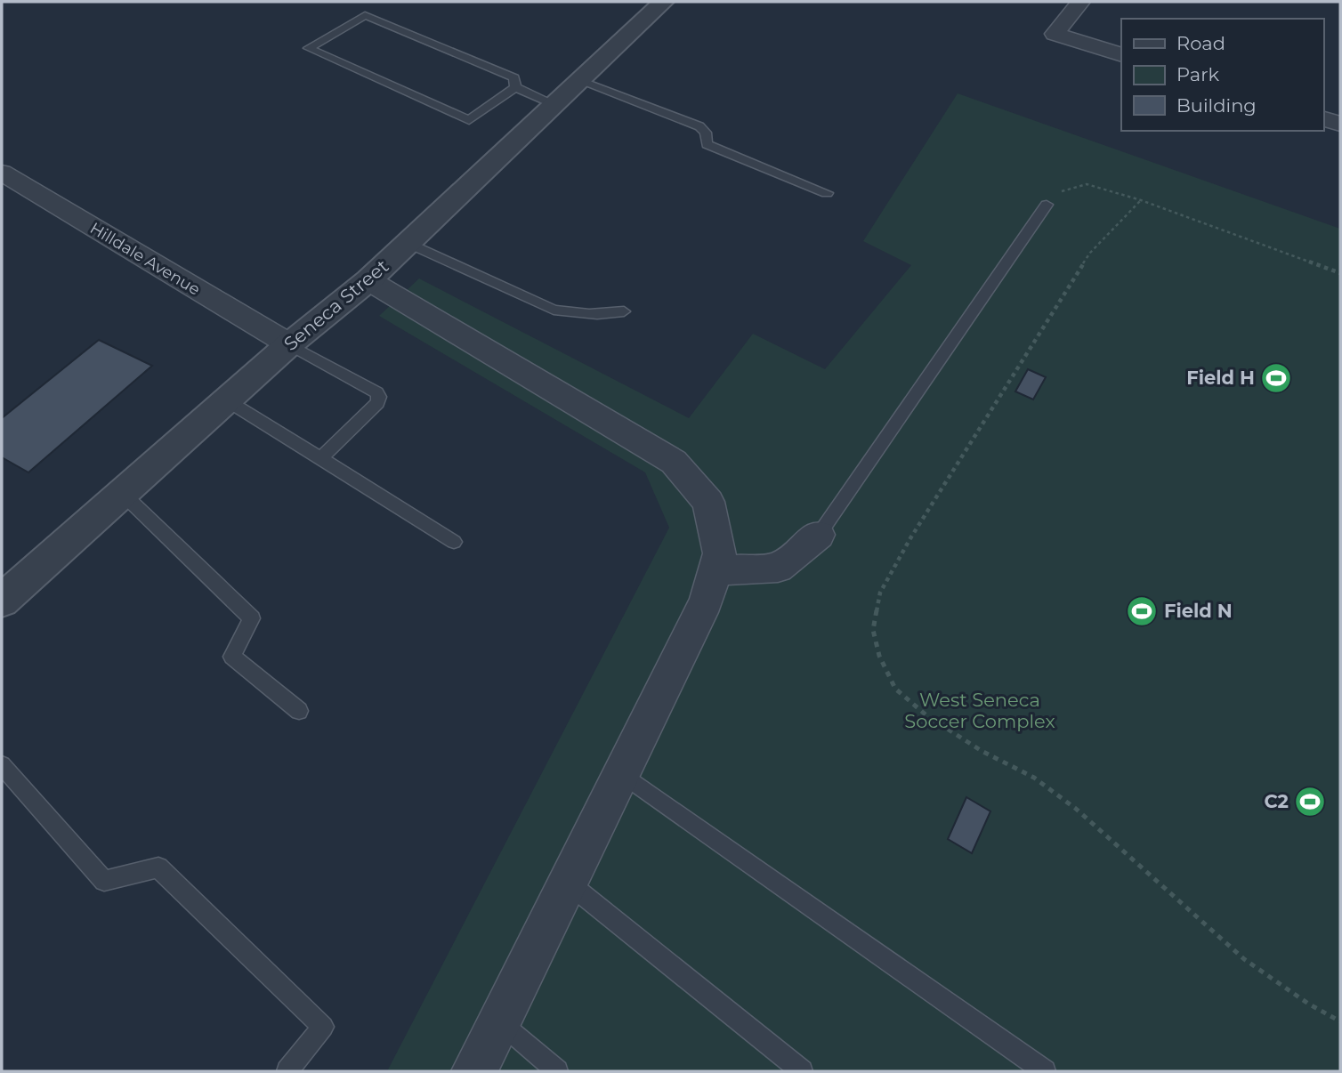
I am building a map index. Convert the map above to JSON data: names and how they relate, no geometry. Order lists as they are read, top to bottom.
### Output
{
  "streets": {
    "street": ["Hilldale Avenue", "Seneca Street"]
  },
  "crossings": [
    ["Hilldale Avenue", "Seneca Street"]
  ],
  "parks": ["West Seneca Soccer Complex"],
  "places": {
    "sports": ["Field H", "Field N", "C2"]
  },
  "legend": ["Road", "Park", "Building"]
}
